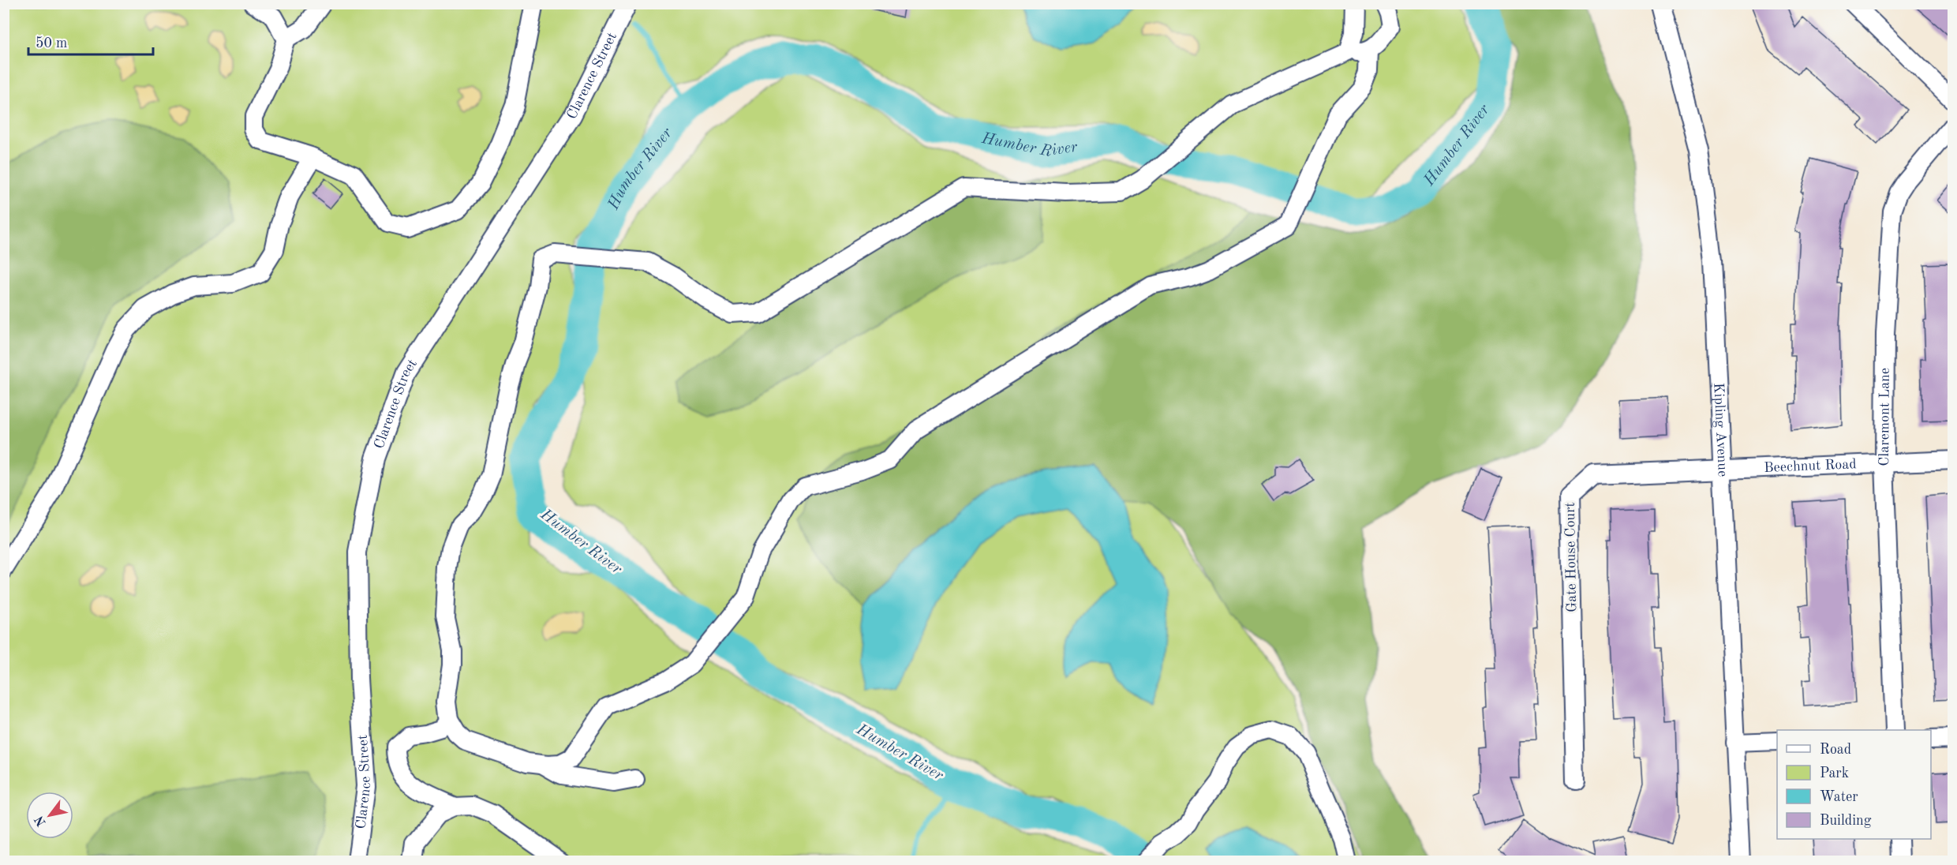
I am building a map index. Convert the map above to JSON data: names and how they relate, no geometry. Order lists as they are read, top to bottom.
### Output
{
  "streets": {
    "street": [
      "Clarence Street",
      "Claremont Lane",
      "Kipling Avenue",
      "Beechnut Road",
      "Gate House Court"
    ]
  },
  "crossings": [
    ["Claremont Lane", "Beechnut Road"],
    ["Kipling Avenue", "Beechnut Road"],
    ["Kipling Avenue", "Gate House Court"],
    ["Beechnut Road", "Gate House Court"]
  ],
  "water": ["Humber River"],
  "legend": [
    "Road",
    "Park",
    "Water",
    "Building"
  ],
  "scale_bar": "50 m",
  "north": "bottom left"
}
